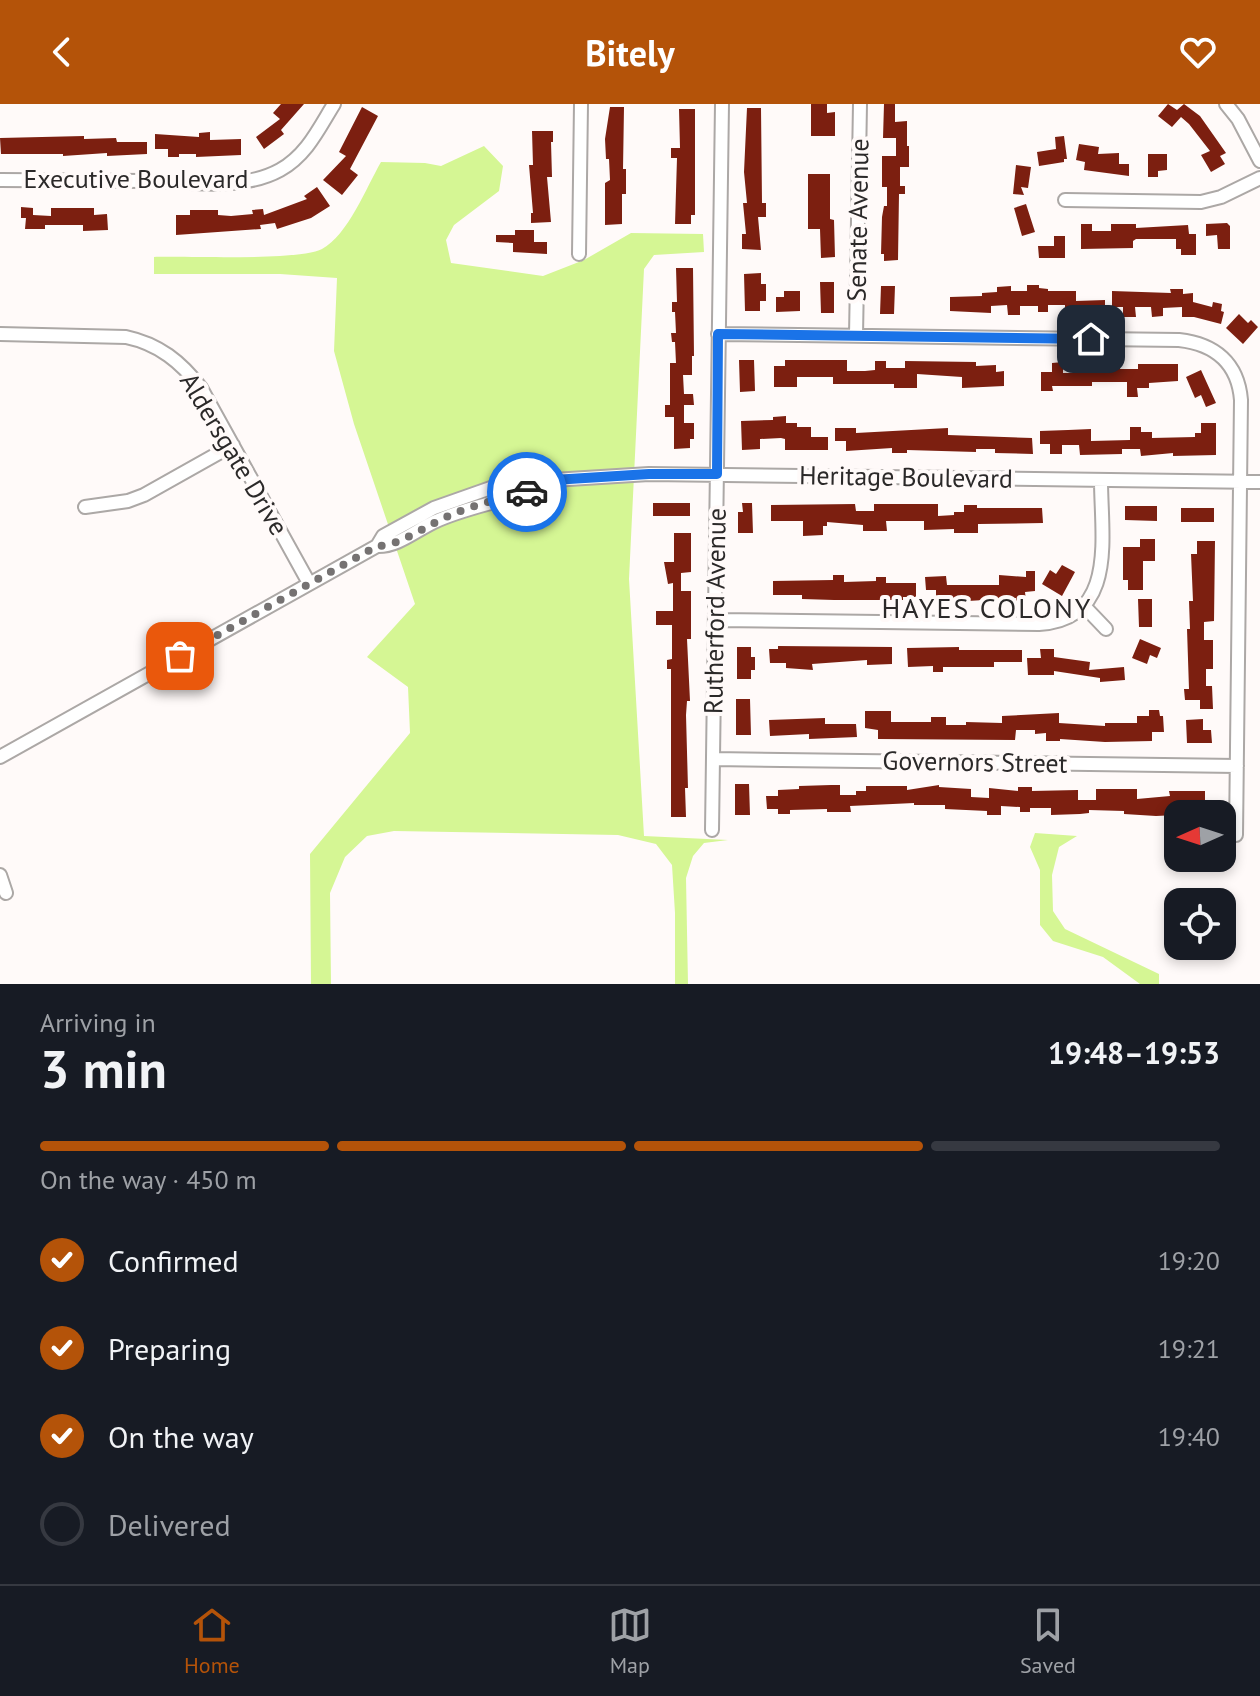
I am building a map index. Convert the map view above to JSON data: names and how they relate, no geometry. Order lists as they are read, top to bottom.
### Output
{
  "streets": {
    "street": [
      "Executive Boulevard",
      "Senate Avenue",
      "Aldersgate Drive",
      "Heritage Boulevard",
      "Rutherford Avenue",
      "Governors Street"
    ]
  },
  "crossings": [
    ["Aldersgate Drive", "Heritage Boulevard"],
    ["Heritage Boulevard", "Rutherford Avenue"],
    ["Rutherford Avenue", "Governors Street"]
  ],
  "districts": ["HAYES COLONY"],
  "north": "left",
  "page": {
    "header": "Bitely",
    "heading": ["3 min", "Arriving in", "19:48–19:53"],
    "bar": "On the way · 450 m",
    "list": [
      ["Confirmed", "19:20"],
      ["Preparing", "19:21"],
      ["On the way", "19:40"],
      "Delivered"
    ],
    "tabs": ["Home", "Map", "Saved"]
  }
}
